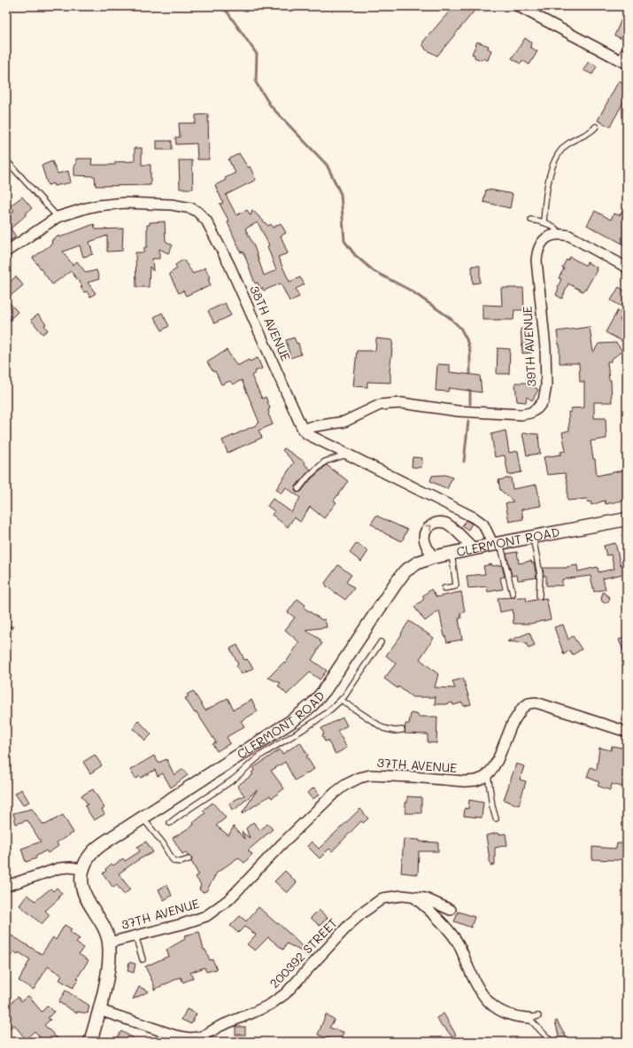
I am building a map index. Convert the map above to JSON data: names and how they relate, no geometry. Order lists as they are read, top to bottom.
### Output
{
  "streets": {
    "street": [
      "38TH AVENUE",
      "39TH AVENUE",
      "CLERMONT ROAD",
      "37TH AVENUE",
      "200392 STREET"
    ]
  },
  "crossings": [
    ["38TH AVENUE", "39TH AVENUE"],
    ["CLERMONT ROAD", "37TH AVENUE"],
    ["CLERMONT ROAD", "200392 STREET"]
  ]
}
